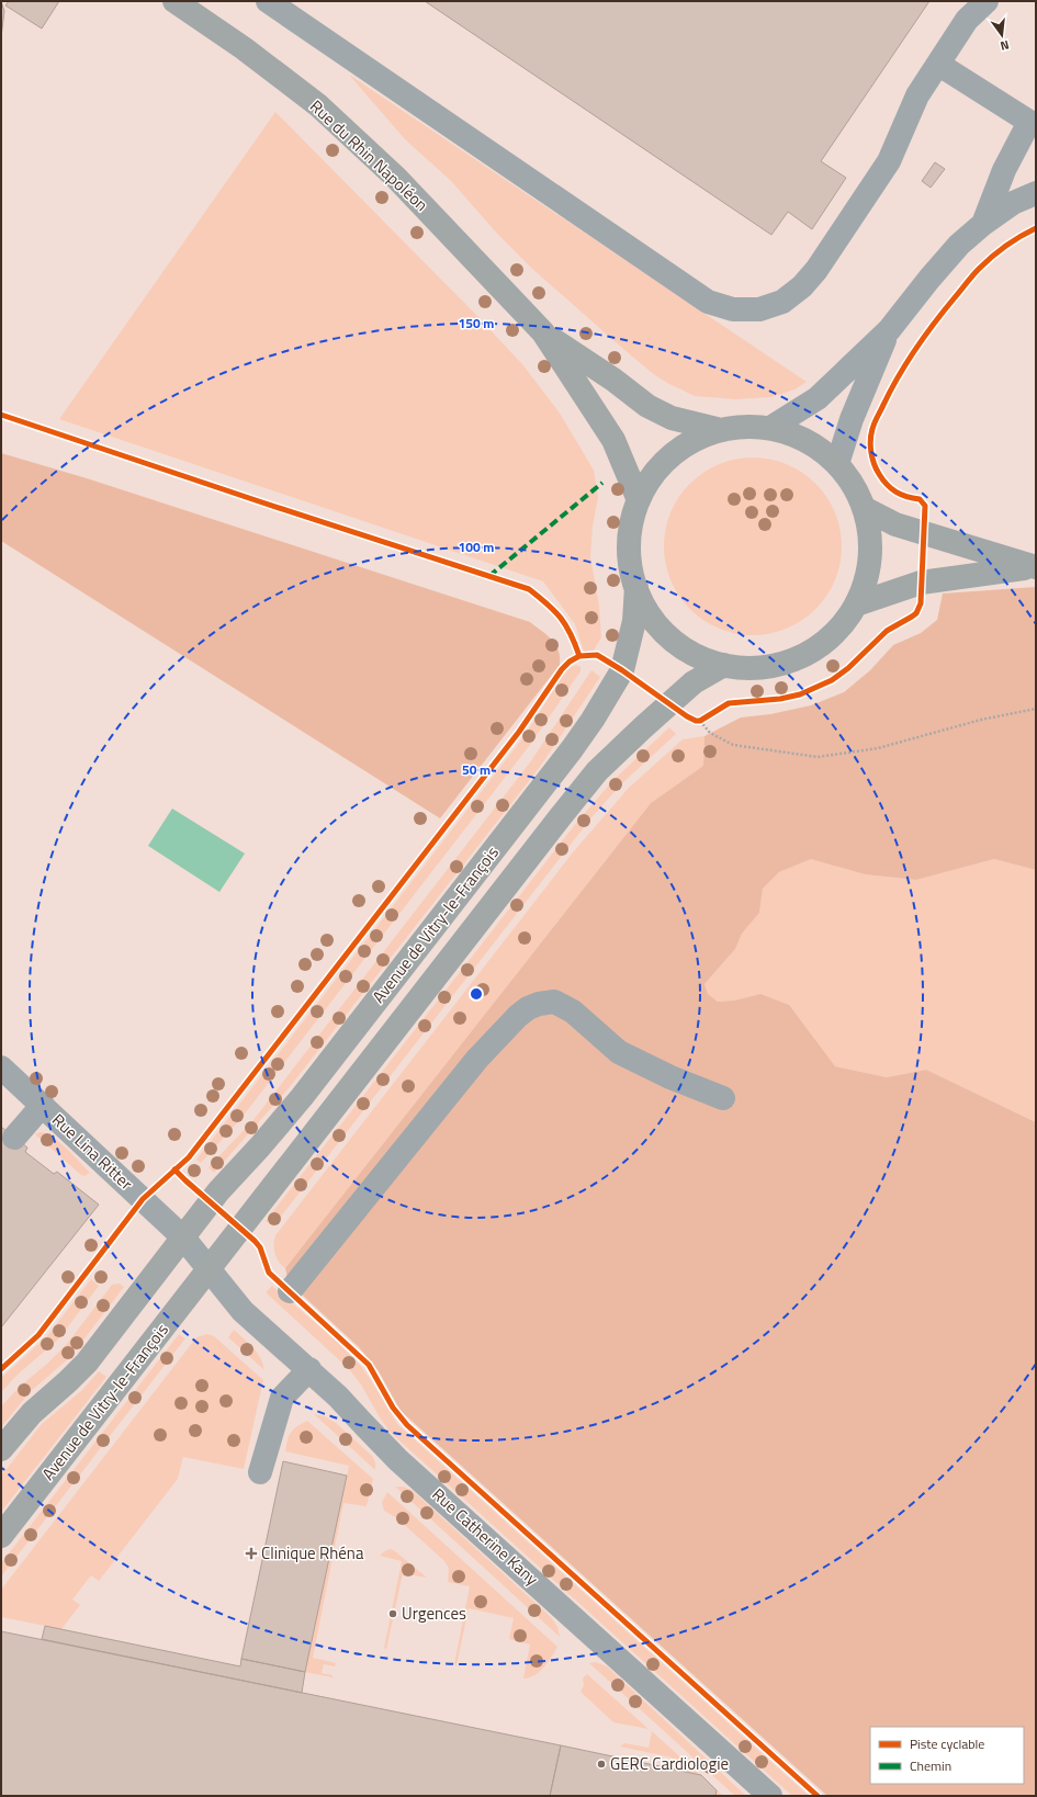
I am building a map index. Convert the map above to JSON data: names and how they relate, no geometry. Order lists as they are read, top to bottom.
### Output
{
  "streets": {
    "main road": ["Rue du Rhin Napoléon", "Avenue de Vitry-le-François"],
    "street": ["Rue Lina Ritter", "Rue Catherine Kany"]
  },
  "crossings": [
    ["Avenue de Vitry-le-François", "Rue Lina Ritter"],
    ["Avenue de Vitry-le-François", "Rue Catherine Kany"]
  ],
  "places": {
    "health": ["Clinique Rhéna"],
    "other": ["Urgences", "GERC Cardiologie"]
  },
  "legend": ["Piste cyclable", "Chemin"],
  "north": "bottom",
  "rings": ["150 m", "100 m", "50 m"]
}
